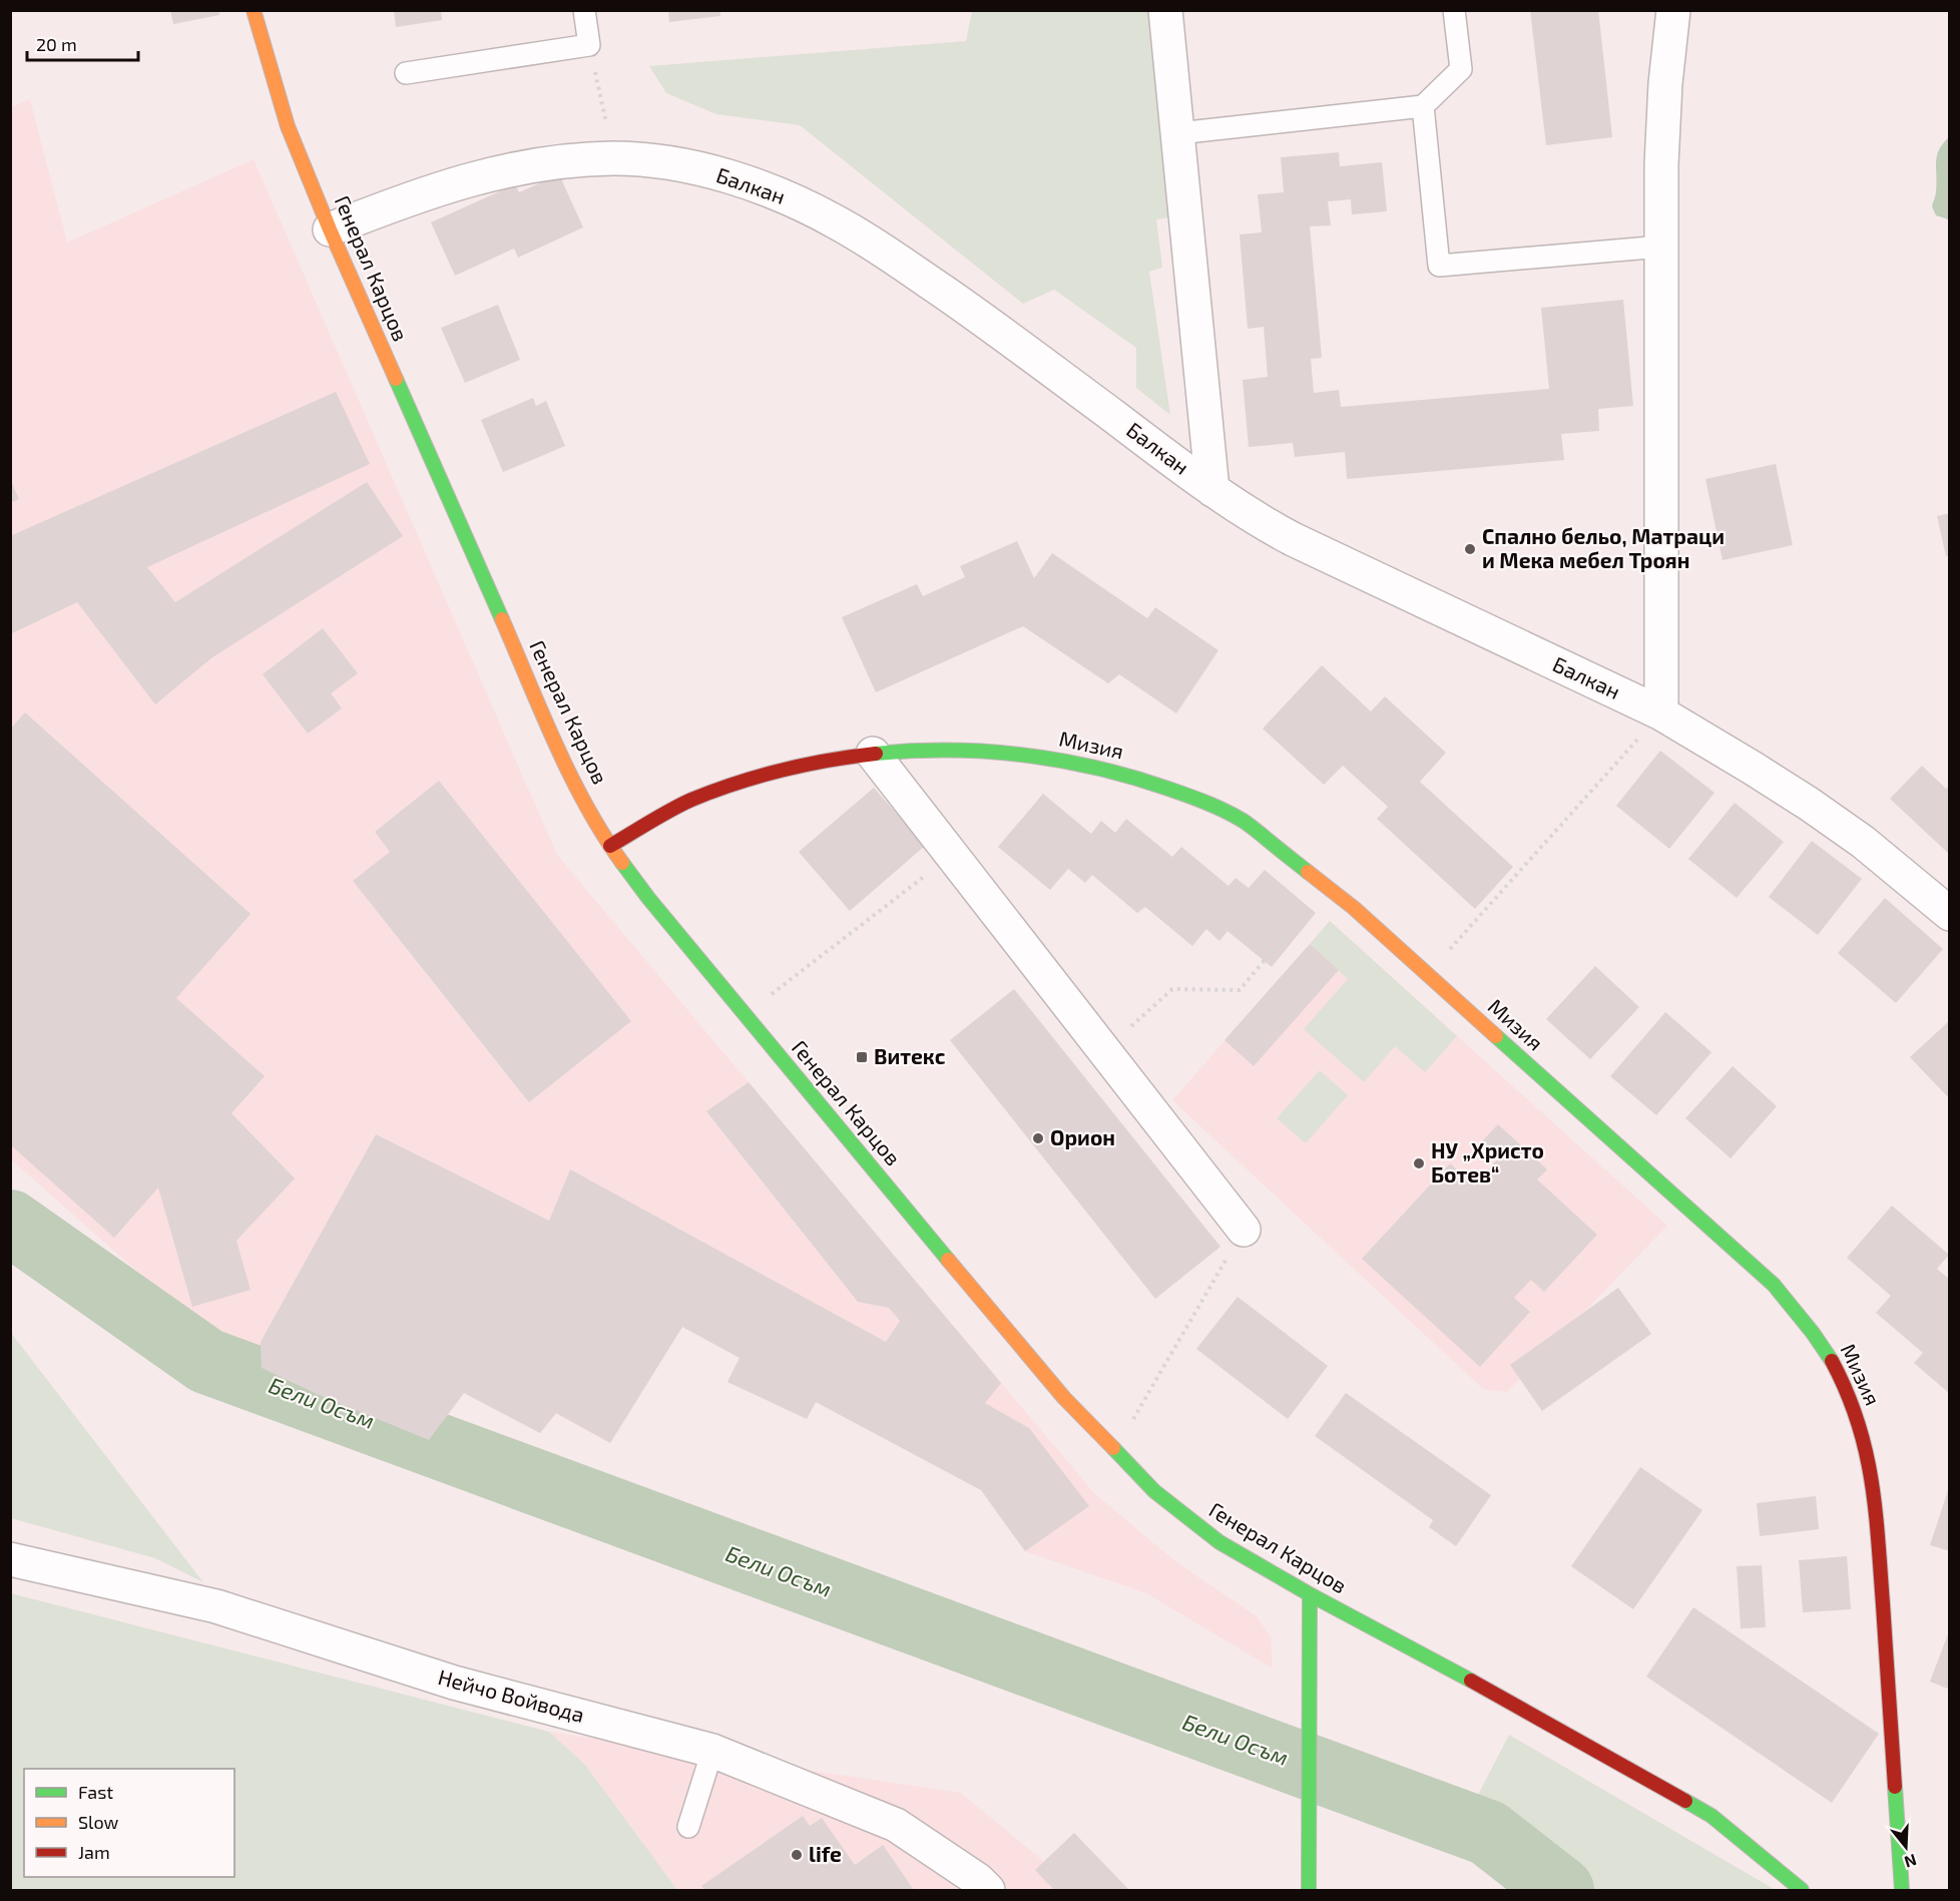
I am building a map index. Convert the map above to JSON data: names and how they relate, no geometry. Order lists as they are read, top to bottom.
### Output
{
  "streets": {
    "main road": ["Генерал Карцов", "Мизия"],
    "street": ["Балкан", "Нейчо Войвода"]
  },
  "crossings": [
    ["Балкан", "Генерал Карцов"],
    ["Генерал Карцов", "Мизия"]
  ],
  "water": ["Бели Осъм"],
  "places": {
    "other": [
      "Спално бельо, Матраци и Мека мебел Троян",
      "Орион",
      "НУ „Христо Ботев“",
      "life"
    ],
    "transit": ["Витекс"]
  },
  "legend": ["Fast", "Slow", "Jam"],
  "scale_bar": "20 m",
  "north": "bottom"
}
